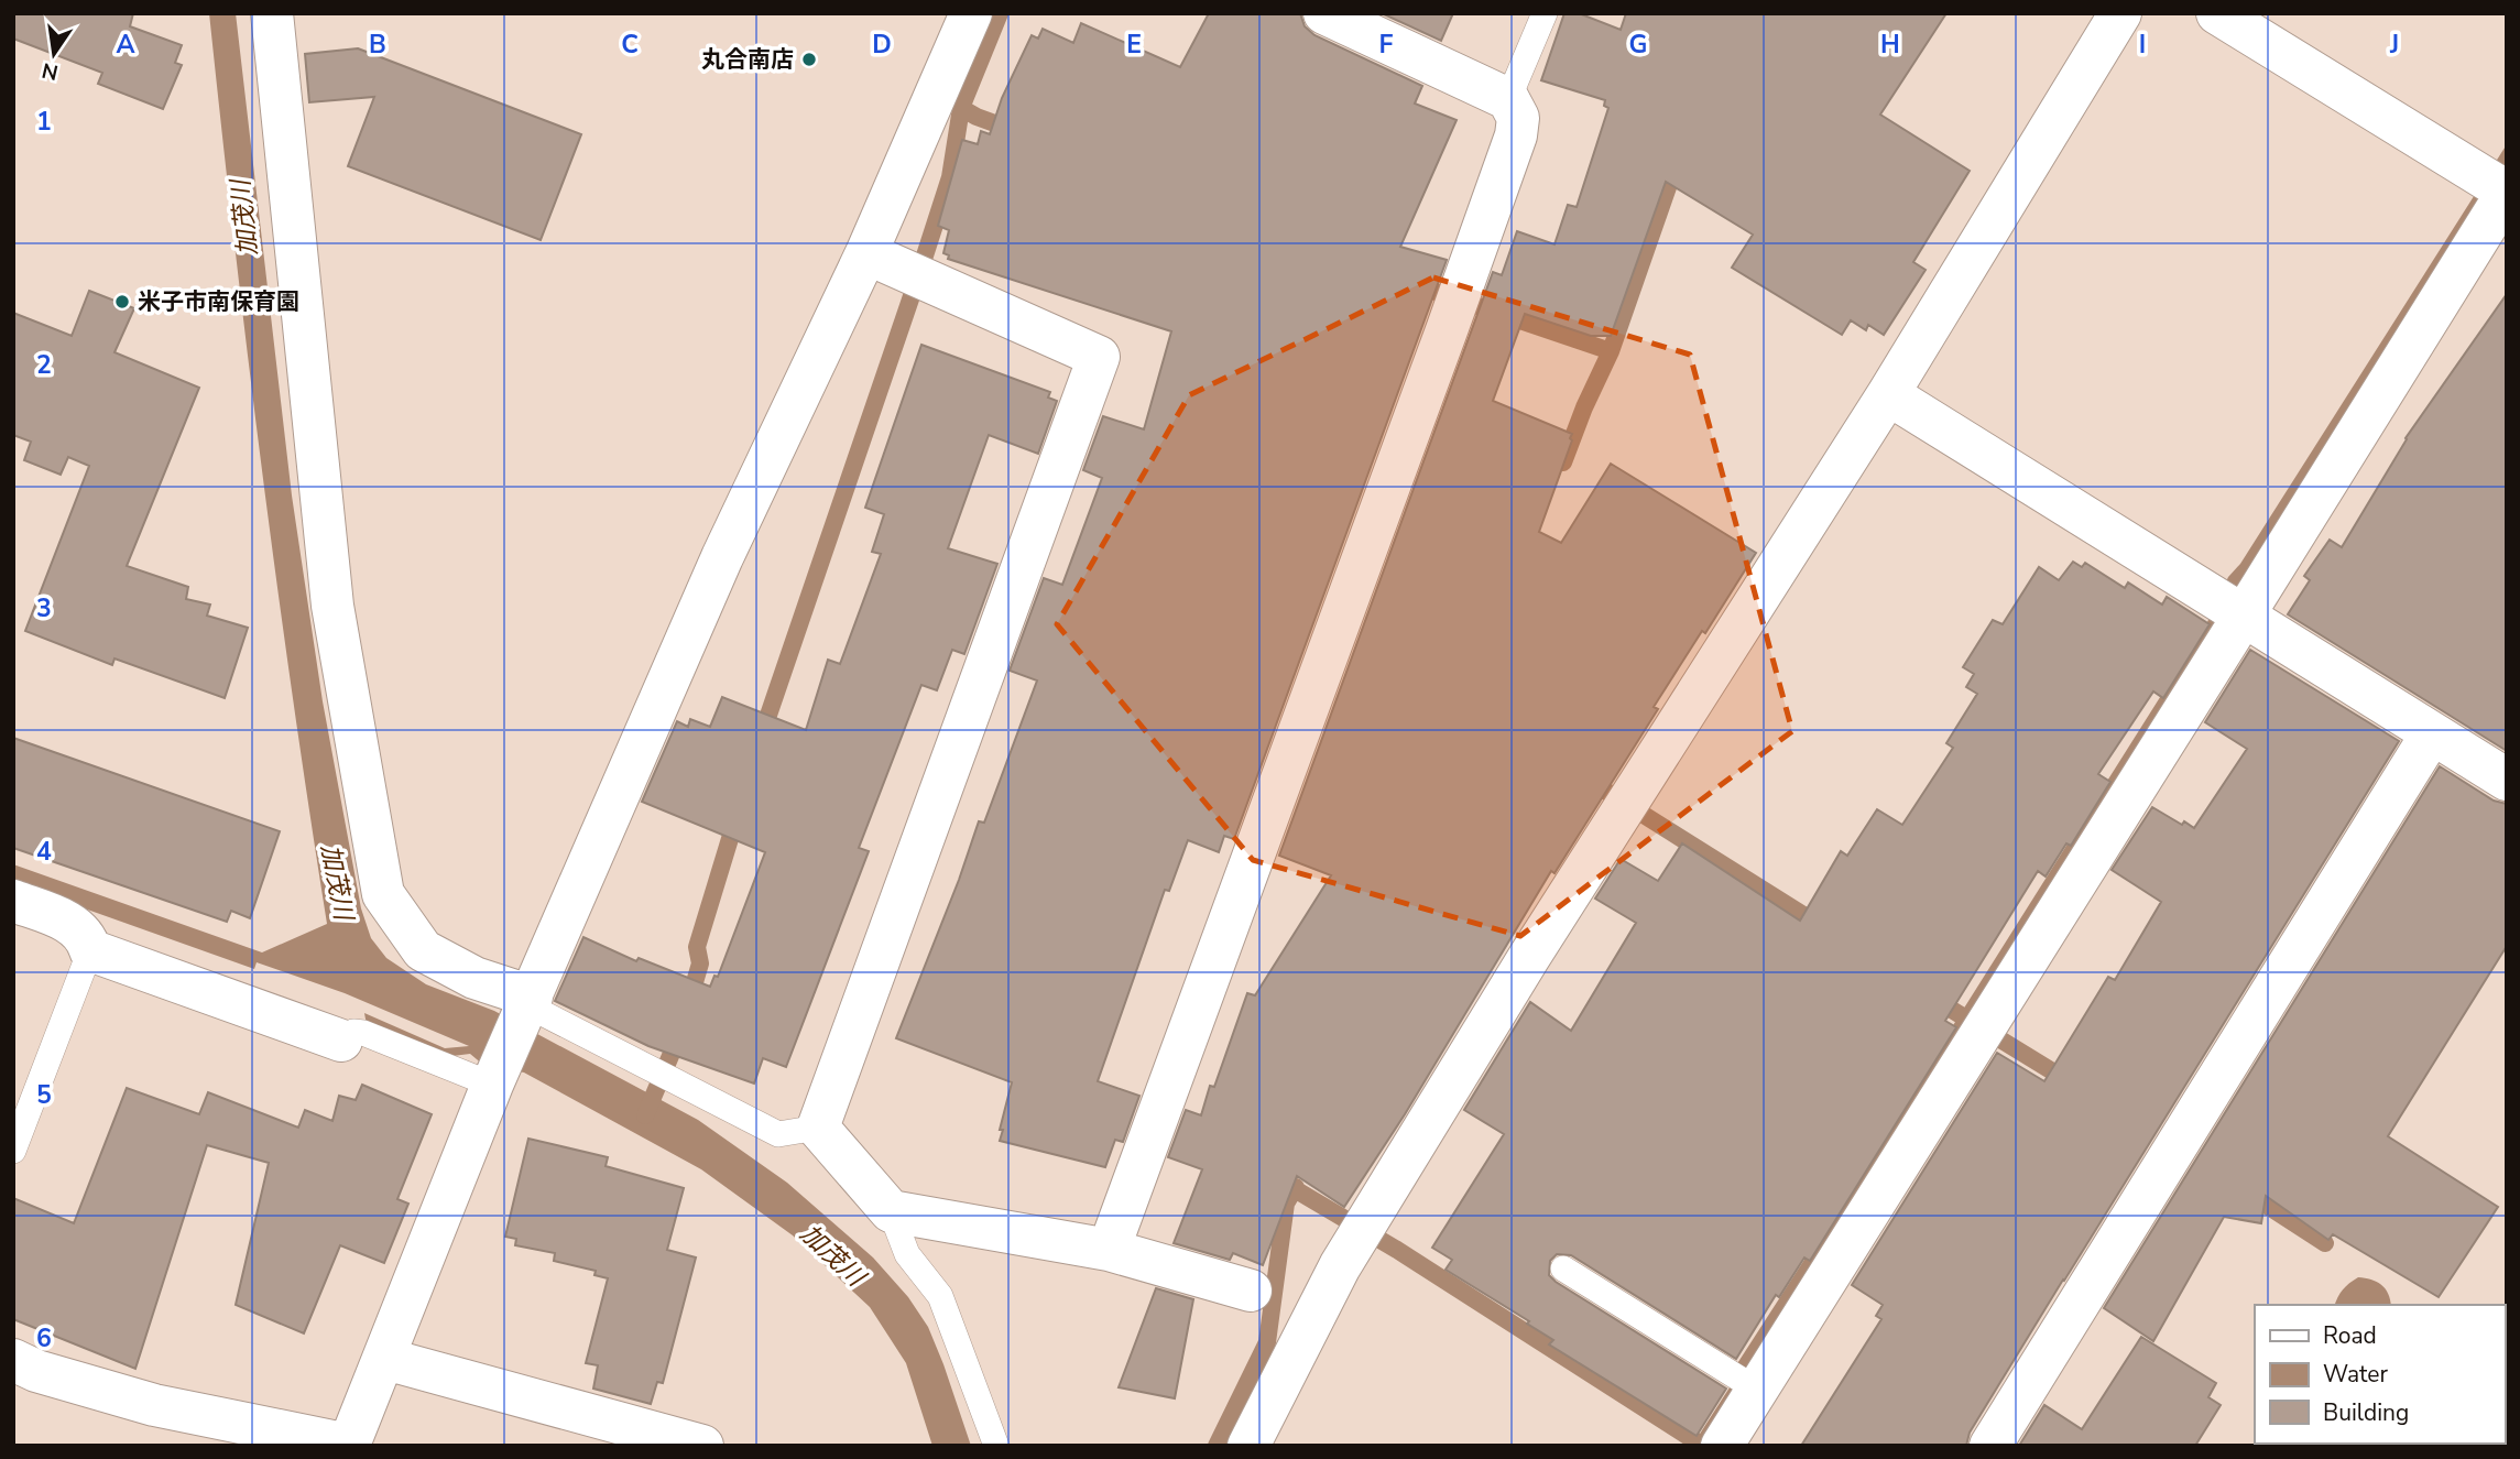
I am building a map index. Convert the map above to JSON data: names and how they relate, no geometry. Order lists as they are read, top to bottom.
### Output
{
  "water": ["加茂川"],
  "places": ["丸合南店", "米子市南保育園"],
  "legend": ["Road", "Water", "Building"],
  "north": "bottom",
  "grid": {
    "columns": [
      "A",
      "B",
      "C",
      "D",
      "E",
      "F",
      "G",
      "H",
      "I",
      "J"
    ],
    "rows": [
      "1",
      "2",
      "3",
      "4",
      "5",
      "6"
    ]
  }
}
